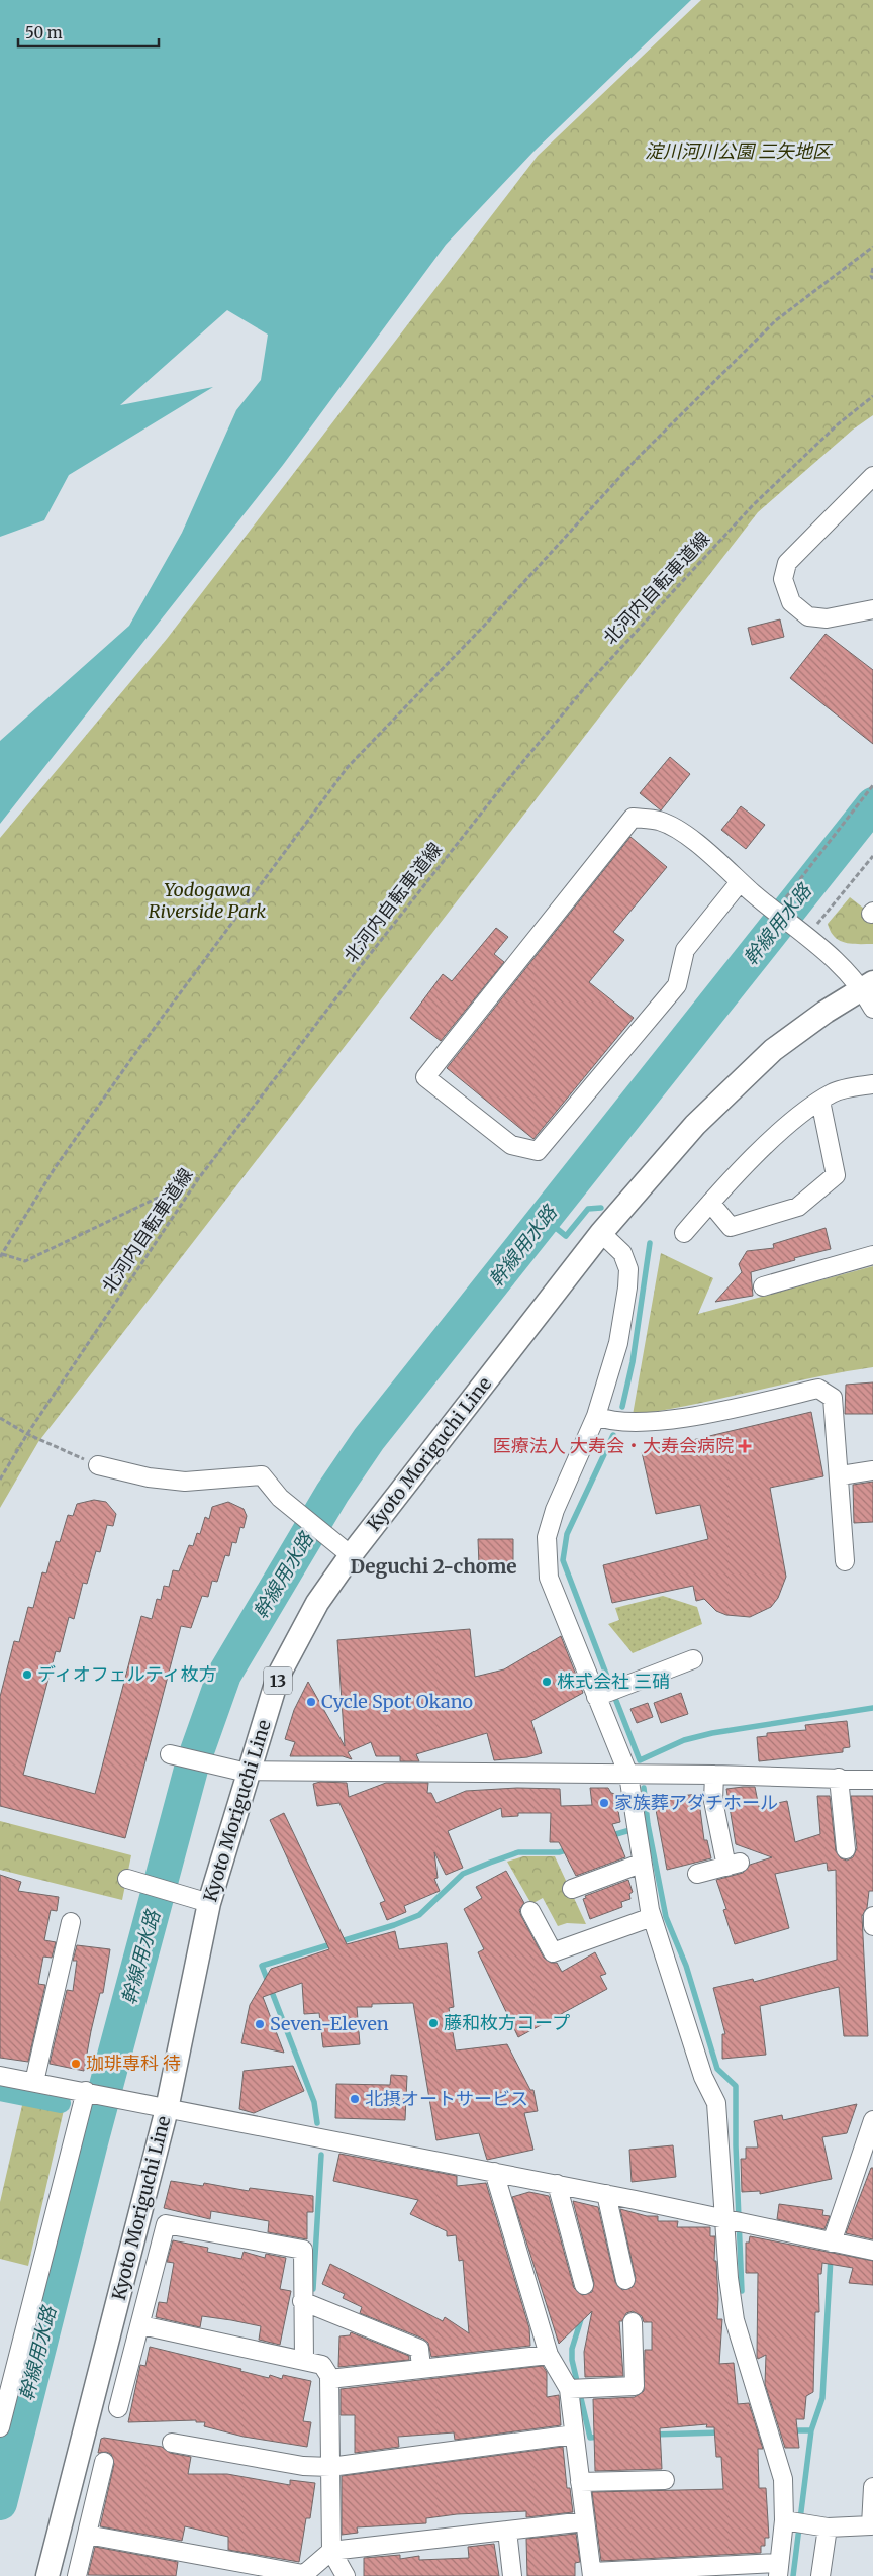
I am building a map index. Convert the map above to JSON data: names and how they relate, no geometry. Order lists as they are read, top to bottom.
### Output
{
  "streets": {
    "main road": ["Kyoto Moriguchi Line", "13"],
    "path": ["北河内自転車道線"]
  },
  "districts": ["Deguchi 2-chome"],
  "water": ["幹線用水路"],
  "parks": ["淀川河川公園 三矢地区", "Yodogawa Riverside Park"],
  "places": {
    "health": ["医療法人 大寿会・大寿会病院"],
    "other": [
      "ディオフェルティ枚方",
      "株式会社 三硝",
      "Cycle Spot Okano",
      "家族葬アダチホール",
      "藤和枚方コープ",
      "Seven-Eleven",
      "珈琲専科 待",
      "北摂オートサービス"
    ]
  },
  "scale_bar": "50 m"
}
